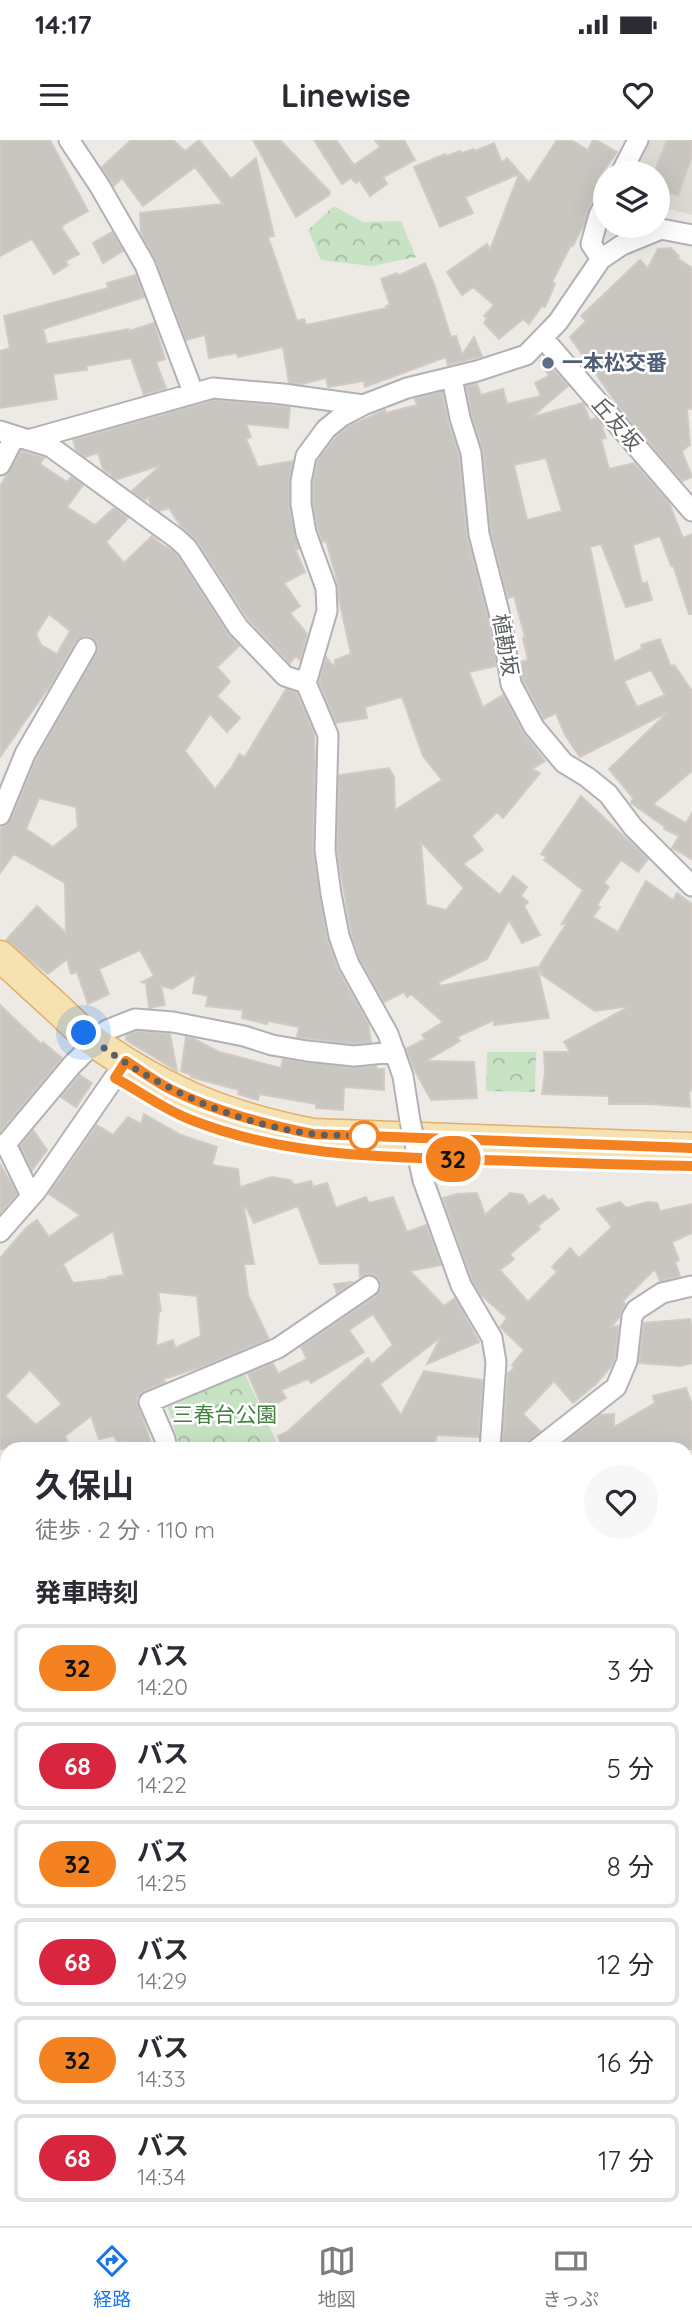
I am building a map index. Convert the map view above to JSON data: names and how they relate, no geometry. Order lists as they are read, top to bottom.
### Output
{
  "streets": {
    "street": ["丘友坂", "植勘坂"]
  },
  "parks": ["三春台公園"],
  "places": ["一本松交番"],
  "lines": ["bus line 32"],
  "page": {
    "status": "14:17",
    "header": "Linewise",
    "on_map": "32",
    "heading": [
      ["久保山", "徒歩 · 2 分 · 110 m"],
      "発車時刻"
    ],
    "list": [
      {
        "mark": "32",
        "name": "バス",
        "note": "14:20",
        "value": "3 分"
      },
      {
        "mark": "68",
        "name": "バス",
        "note": "14:22",
        "value": "5 分"
      },
      {
        "mark": "32",
        "name": "バス",
        "note": "14:25",
        "value": "8 分"
      },
      {
        "mark": "68",
        "name": "バス",
        "note": "14:29",
        "value": "12 分"
      },
      {
        "mark": "32",
        "name": "バス",
        "note": "14:33",
        "value": "16 分"
      },
      {
        "mark": "68",
        "name": "バス",
        "note": "14:34",
        "value": "17 分"
      }
    ],
    "tabs": ["経路", "地図", "きっぷ"]
  }
}
